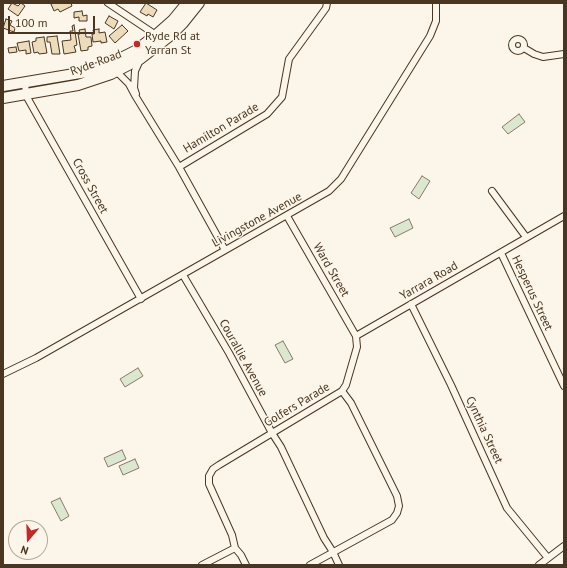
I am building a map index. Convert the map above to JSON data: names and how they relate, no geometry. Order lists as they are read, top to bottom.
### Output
{
  "streets": {
    "highway": ["Ryde Road"],
    "street": [
      "Hamilton Parade",
      "Cross Street",
      "Livingstone Avenue",
      "Ward Street",
      "Yarrara Road",
      "Hesperus Street",
      "Courallie Avenue",
      "Golfers Parade",
      "Cynthia Street"
    ]
  },
  "crossings": [
    ["Ryde Road", "Cross Street"],
    ["Cross Street", "Livingstone Avenue"],
    ["Livingstone Avenue", "Ward Street"],
    ["Livingstone Avenue", "Courallie Avenue"],
    ["Ward Street", "Yarrara Road"],
    ["Yarrara Road", "Hesperus Street"],
    ["Yarrara Road", "Cynthia Street"],
    ["Courallie Avenue", "Golfers Parade"]
  ],
  "places": ["Ryde Rd at Yarran St"],
  "scale_bar": "100 m",
  "north": "bottom"
}
